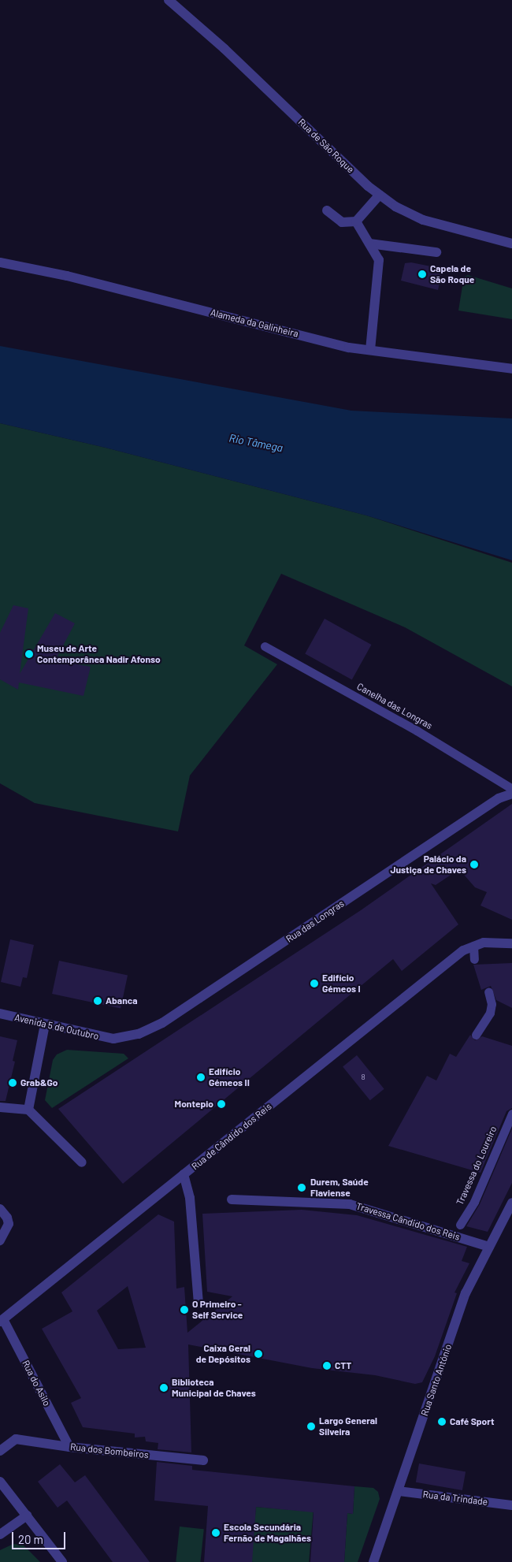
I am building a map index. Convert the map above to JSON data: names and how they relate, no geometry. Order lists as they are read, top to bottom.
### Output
{
  "streets": {
    "street": [
      "Rua de São Roque",
      "Alameda da Galinheira",
      "Rua das Longras",
      "Avenida 5 de Outubro",
      "Rua de Cândido dos Reis",
      "Travessa Cândido dos Reis",
      "Rua Santo António",
      "Rua do Asilo",
      "Rua dos Bombeiros",
      "Rua da Trindade"
    ],
    "lane": ["Canelha das Longras", "Travessa do Loureiro"]
  },
  "crossings": [
    ["Rua das Longras", "Avenida 5 de Outubro"],
    ["Rua de Cândido dos Reis", "Rua do Asilo"],
    ["Travessa Cândido dos Reis", "Rua Santo António"],
    ["Rua Santo António", "Rua da Trindade"],
    ["Rua do Asilo", "Rua dos Bombeiros"]
  ],
  "water": ["Rio Tâmega"],
  "places": [
    "Capela de São Roque",
    "Museu de Arte Contemporânea Nadir Afonso",
    "Palácio da Justiça de Chaves",
    "Edifício Gémeos I",
    "Abanca",
    "Edifício Gémeos II",
    "Grab&Go",
    "Montepio",
    "Durem, Saúde Flaviense",
    "O Primeiro - Self Service",
    "Caixa Geral de Depósitos",
    "CTT",
    "Biblioteca Municipal de Chaves",
    "Café Sport",
    "Largo General Silveira",
    "Escola Secundária Fernão de Magalhães"
  ],
  "house_numbers": ["8"],
  "scale_bar": "20 m"
}
